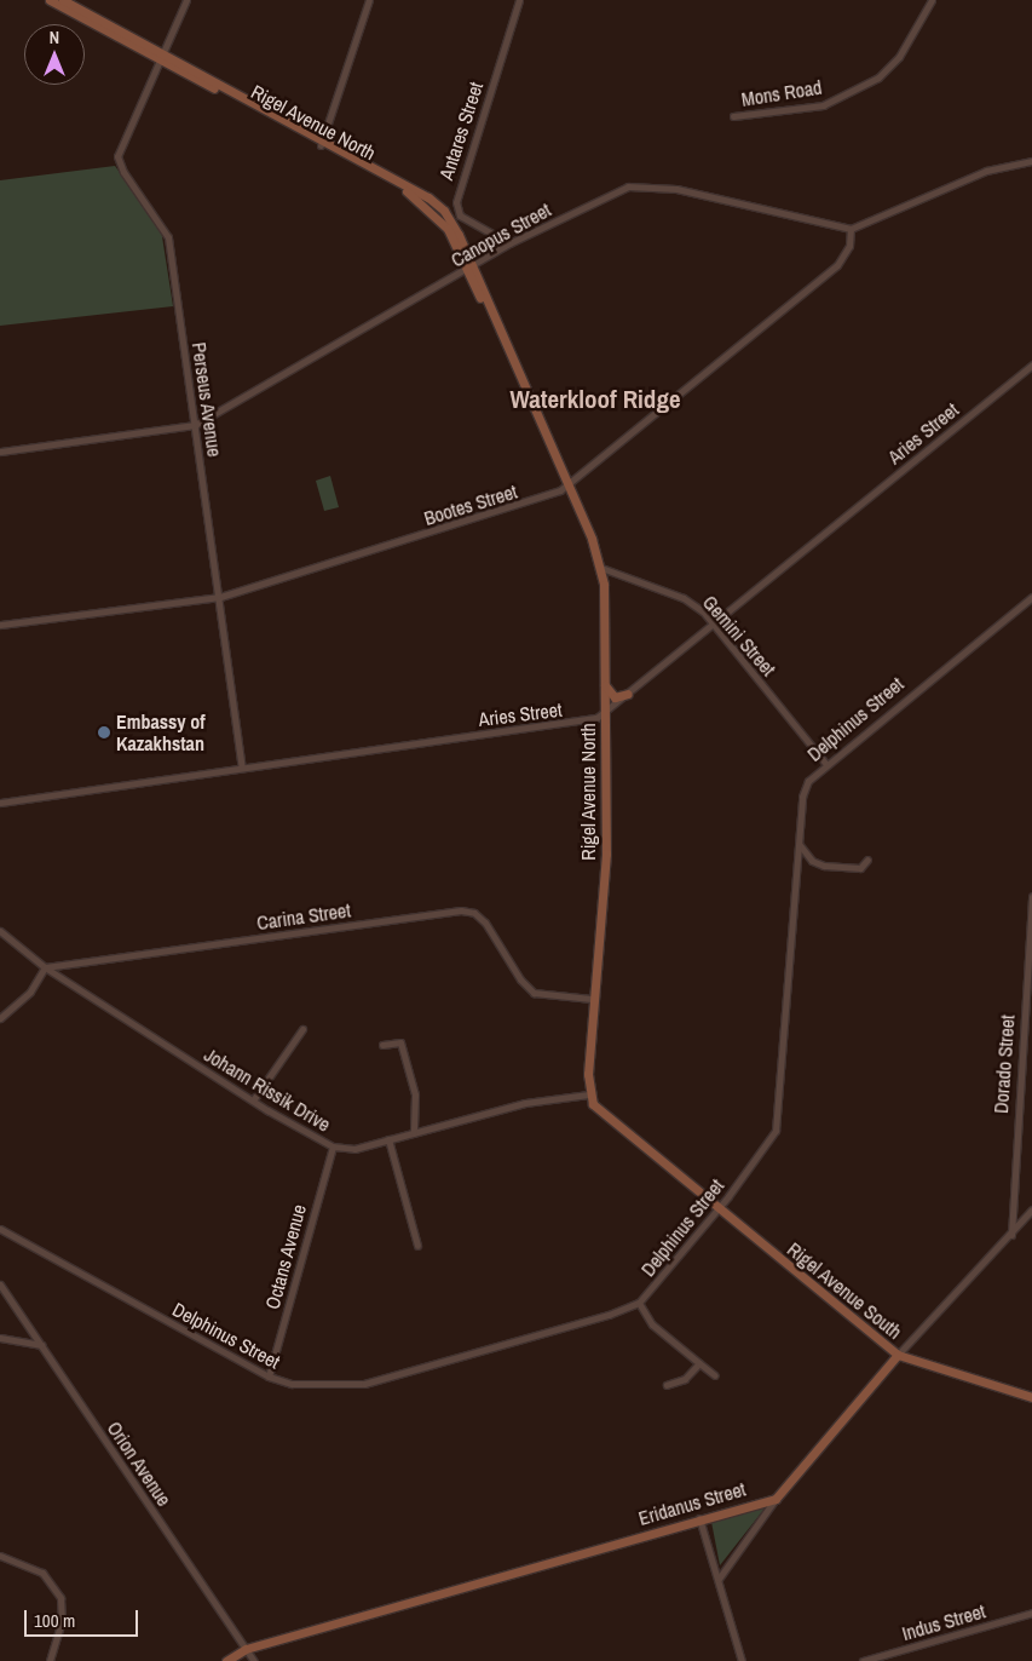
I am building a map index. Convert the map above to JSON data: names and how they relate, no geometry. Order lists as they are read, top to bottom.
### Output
{
  "streets": {
    "main road": ["Rigel Avenue North", "Rigel Avenue South", "Eridanus Street"],
    "street": [
      "Mons Road",
      "Antares Street",
      "Canopus Street",
      "Perseus Avenue",
      "Aries Street",
      "Bootes Street",
      "Gemini Street",
      "Delphinus Street",
      "Carina Street",
      "Dorado Street",
      "Johann Rissik Drive",
      "Octans Avenue",
      "Orion Avenue",
      "Indus Street"
    ]
  },
  "crossings": [
    ["Rigel Avenue North", "Canopus Street"],
    ["Rigel Avenue North", "Perseus Avenue"],
    ["Rigel Avenue North", "Aries Street"],
    ["Rigel Avenue North", "Bootes Street"],
    ["Rigel Avenue North", "Gemini Street"],
    ["Rigel Avenue North", "Carina Street"],
    ["Rigel Avenue North", "Johann Rissik Drive"],
    ["Antares Street", "Canopus Street"],
    ["Canopus Street", "Perseus Avenue"],
    ["Canopus Street", "Bootes Street"],
    ["Perseus Avenue", "Aries Street"],
    ["Perseus Avenue", "Bootes Street"],
    ["Aries Street", "Gemini Street"],
    ["Gemini Street", "Delphinus Street"],
    ["Delphinus Street", "Octans Avenue"],
    ["Delphinus Street", "Rigel Avenue South"],
    ["Carina Street", "Johann Rissik Drive"],
    ["Dorado Street", "Eridanus Street"],
    ["Johann Rissik Drive", "Octans Avenue"],
    ["Rigel Avenue South", "Eridanus Street"],
    ["Orion Avenue", "Eridanus Street"]
  ],
  "districts": ["Waterkloof Ridge"],
  "places": ["Embassy of Kazakhstan"],
  "scale_bar": "100 m",
  "north": "top"
}
